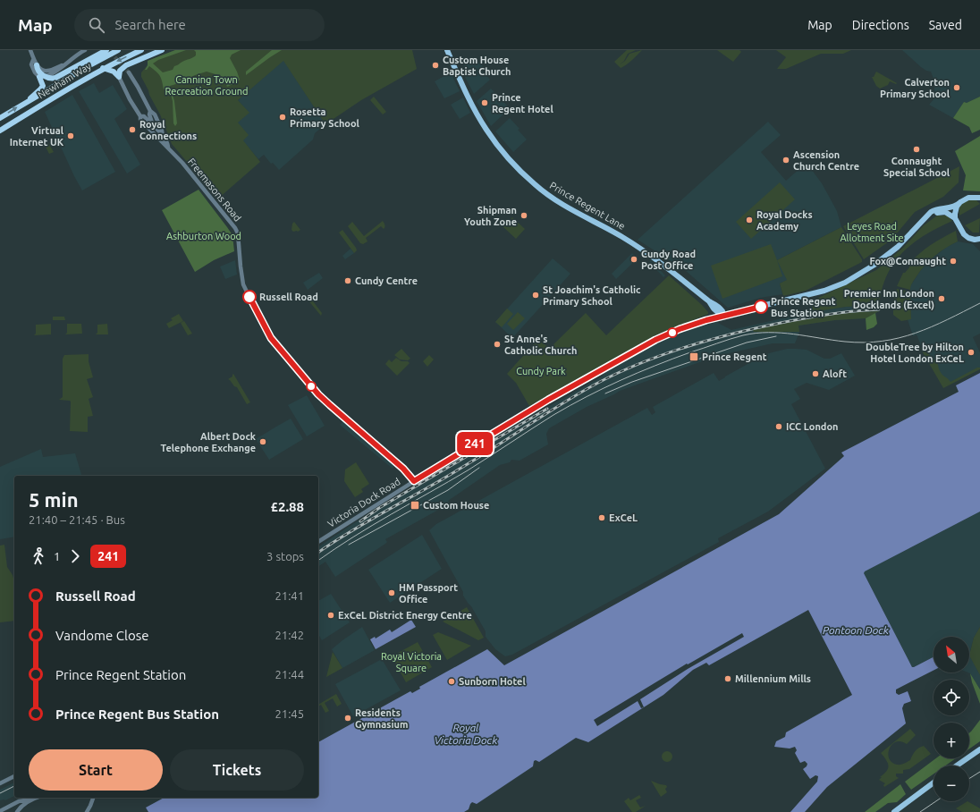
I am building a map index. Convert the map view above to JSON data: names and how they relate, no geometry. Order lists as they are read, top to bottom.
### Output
{
  "streets": {
    "highway": ["Newham Way"],
    "main road": ["Prince Regent Lane", "Victoria Dock Road"],
    "street": ["Freemasons Road"]
  },
  "crossings": [
    ["Freemasons Road", "Victoria Dock Road"],
    ["Prince Regent Lane", "Victoria Dock Road"]
  ],
  "water": ["Pontoon Dock", "Royal Victoria Dock"],
  "parks": [
    "Canning Town Recreation Ground",
    "Leyes Road Allotment Site",
    "Ashburton Wood",
    "Cundy Park",
    "Royal Victoria Square"
  ],
  "places": {
    "other": [
      "Custom House Baptist Church",
      "Calverton Primary School",
      "Prince Regent Hotel",
      "Rosetta Primary School",
      "Royal Connections",
      "Virtual Internet UK",
      "Connaught Special School",
      "Ascension Church Centre",
      "Shipman Youth Zone",
      "Royal Docks Academy",
      "Cundy Road Post Office",
      "Fox@Connaught",
      "Cundy Centre",
      "St Joachim's Catholic Primary School",
      "Russell Road",
      "Premier Inn London Docklands (Excel)",
      "Prince Regent Bus Station",
      "St Anne's Catholic Church",
      "DoubleTree by Hilton Hotel London ExCeL",
      "Aloft",
      "ICC London",
      "Albert Dock Telephone Exchange",
      "ExCeL",
      "HM Passport Office",
      "ExCeL District Energy Centre",
      "Millennium Mills",
      "Sunborn Hotel",
      "Residents Gymnasium"
    ],
    "transit": ["Prince Regent", "Custom House"]
  },
  "lines": ["bus line 241"],
  "north": "top left",
  "page": {
    "header": "Map",
    "search": "Search here",
    "nav": ["Map", "Directions", "Saved"],
    "on_map": "241",
    "heading": ["5 min", "21:40 – 21:45 · Bus", "£2.88"],
    "legs": ["1", "241", "3 stops"],
    "list": [
      {
        "name": "Russell Road",
        "value": "21:41"
      },
      {
        "name": "Vandome Close",
        "value": "21:42"
      },
      {
        "name": "Prince Regent Station",
        "value": "21:44"
      },
      {
        "name": "Prince Regent Bus Station",
        "value": "21:45"
      }
    ],
    "map_buttons": ["+", "−"],
    "buttons": ["Start", "Tickets"]
  }
}
